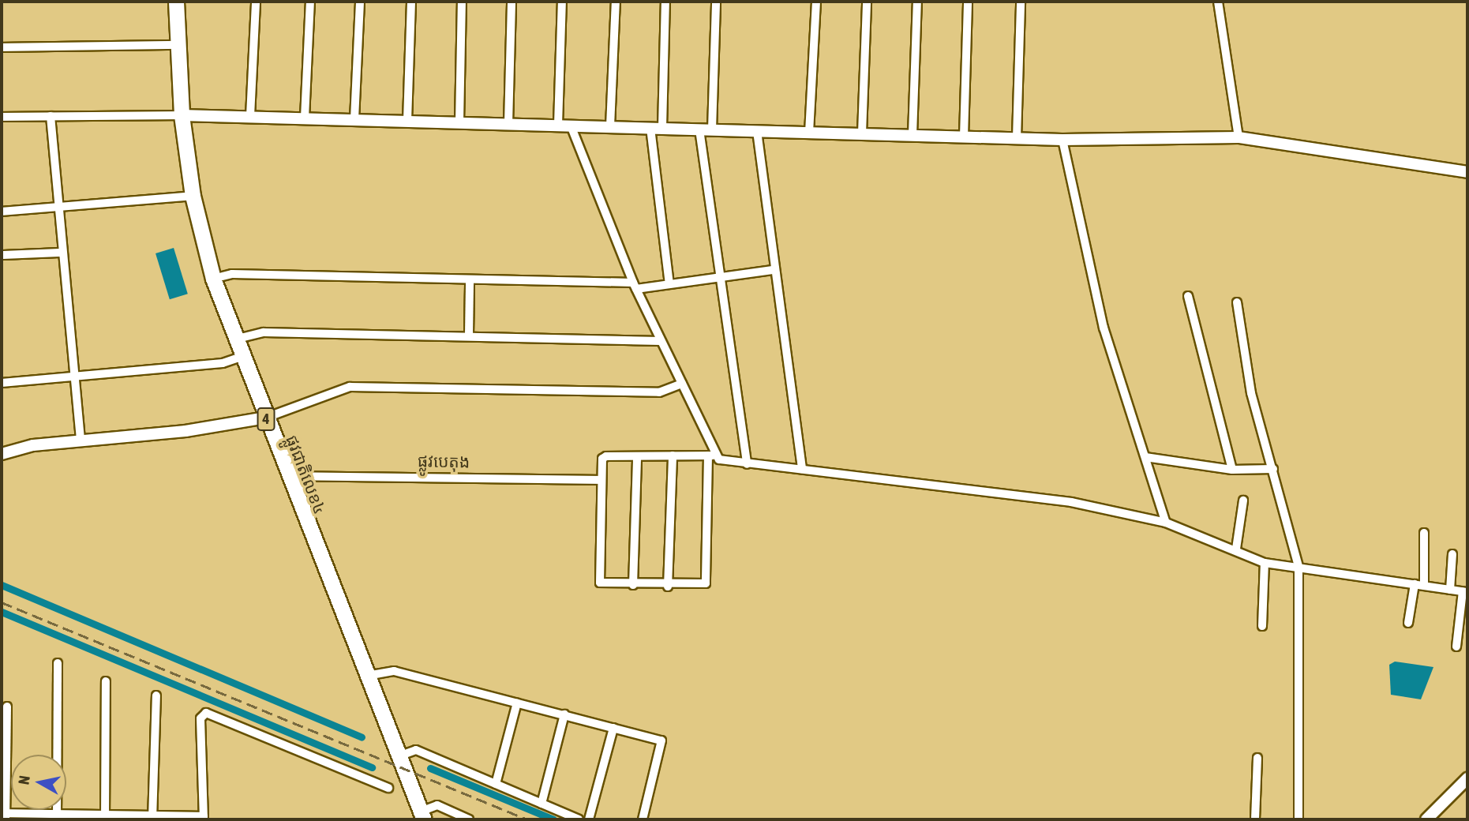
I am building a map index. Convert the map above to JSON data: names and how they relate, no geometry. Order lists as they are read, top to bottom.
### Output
{
  "streets": {
    "highway": ["4", "ផ្លូវជាតិលេខ៤"],
    "street": ["ផ្លូវបេតុង"]
  },
  "crossings": [
    ["ផ្លូវបេតុង", "ផ្លូវជាតិលេខ៤"]
  ],
  "north": "left"
}
